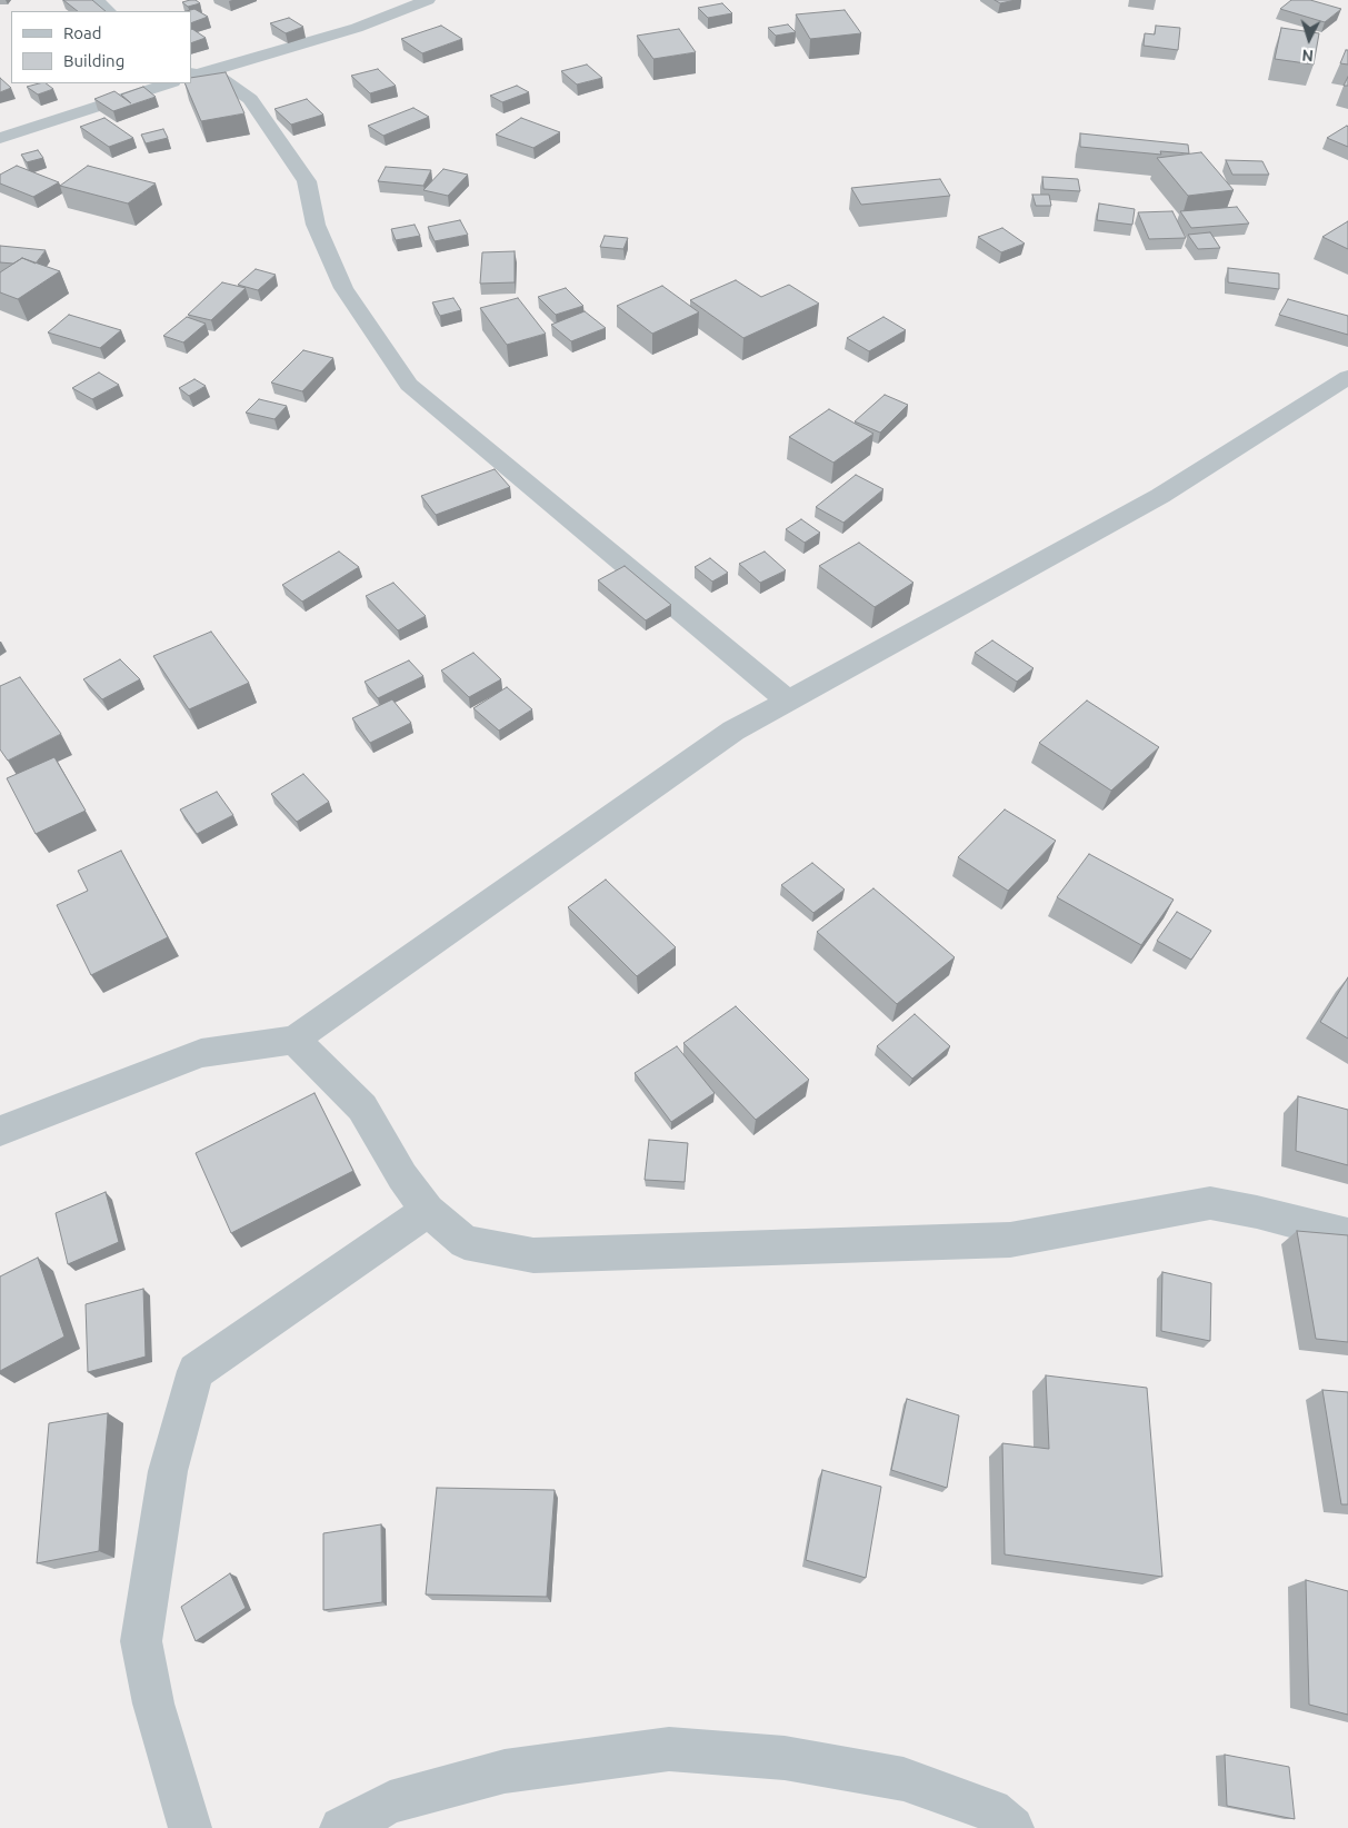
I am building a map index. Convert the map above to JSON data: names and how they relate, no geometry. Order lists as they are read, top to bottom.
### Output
{
  "legend": ["Road", "Building"],
  "north": "bottom"
}
